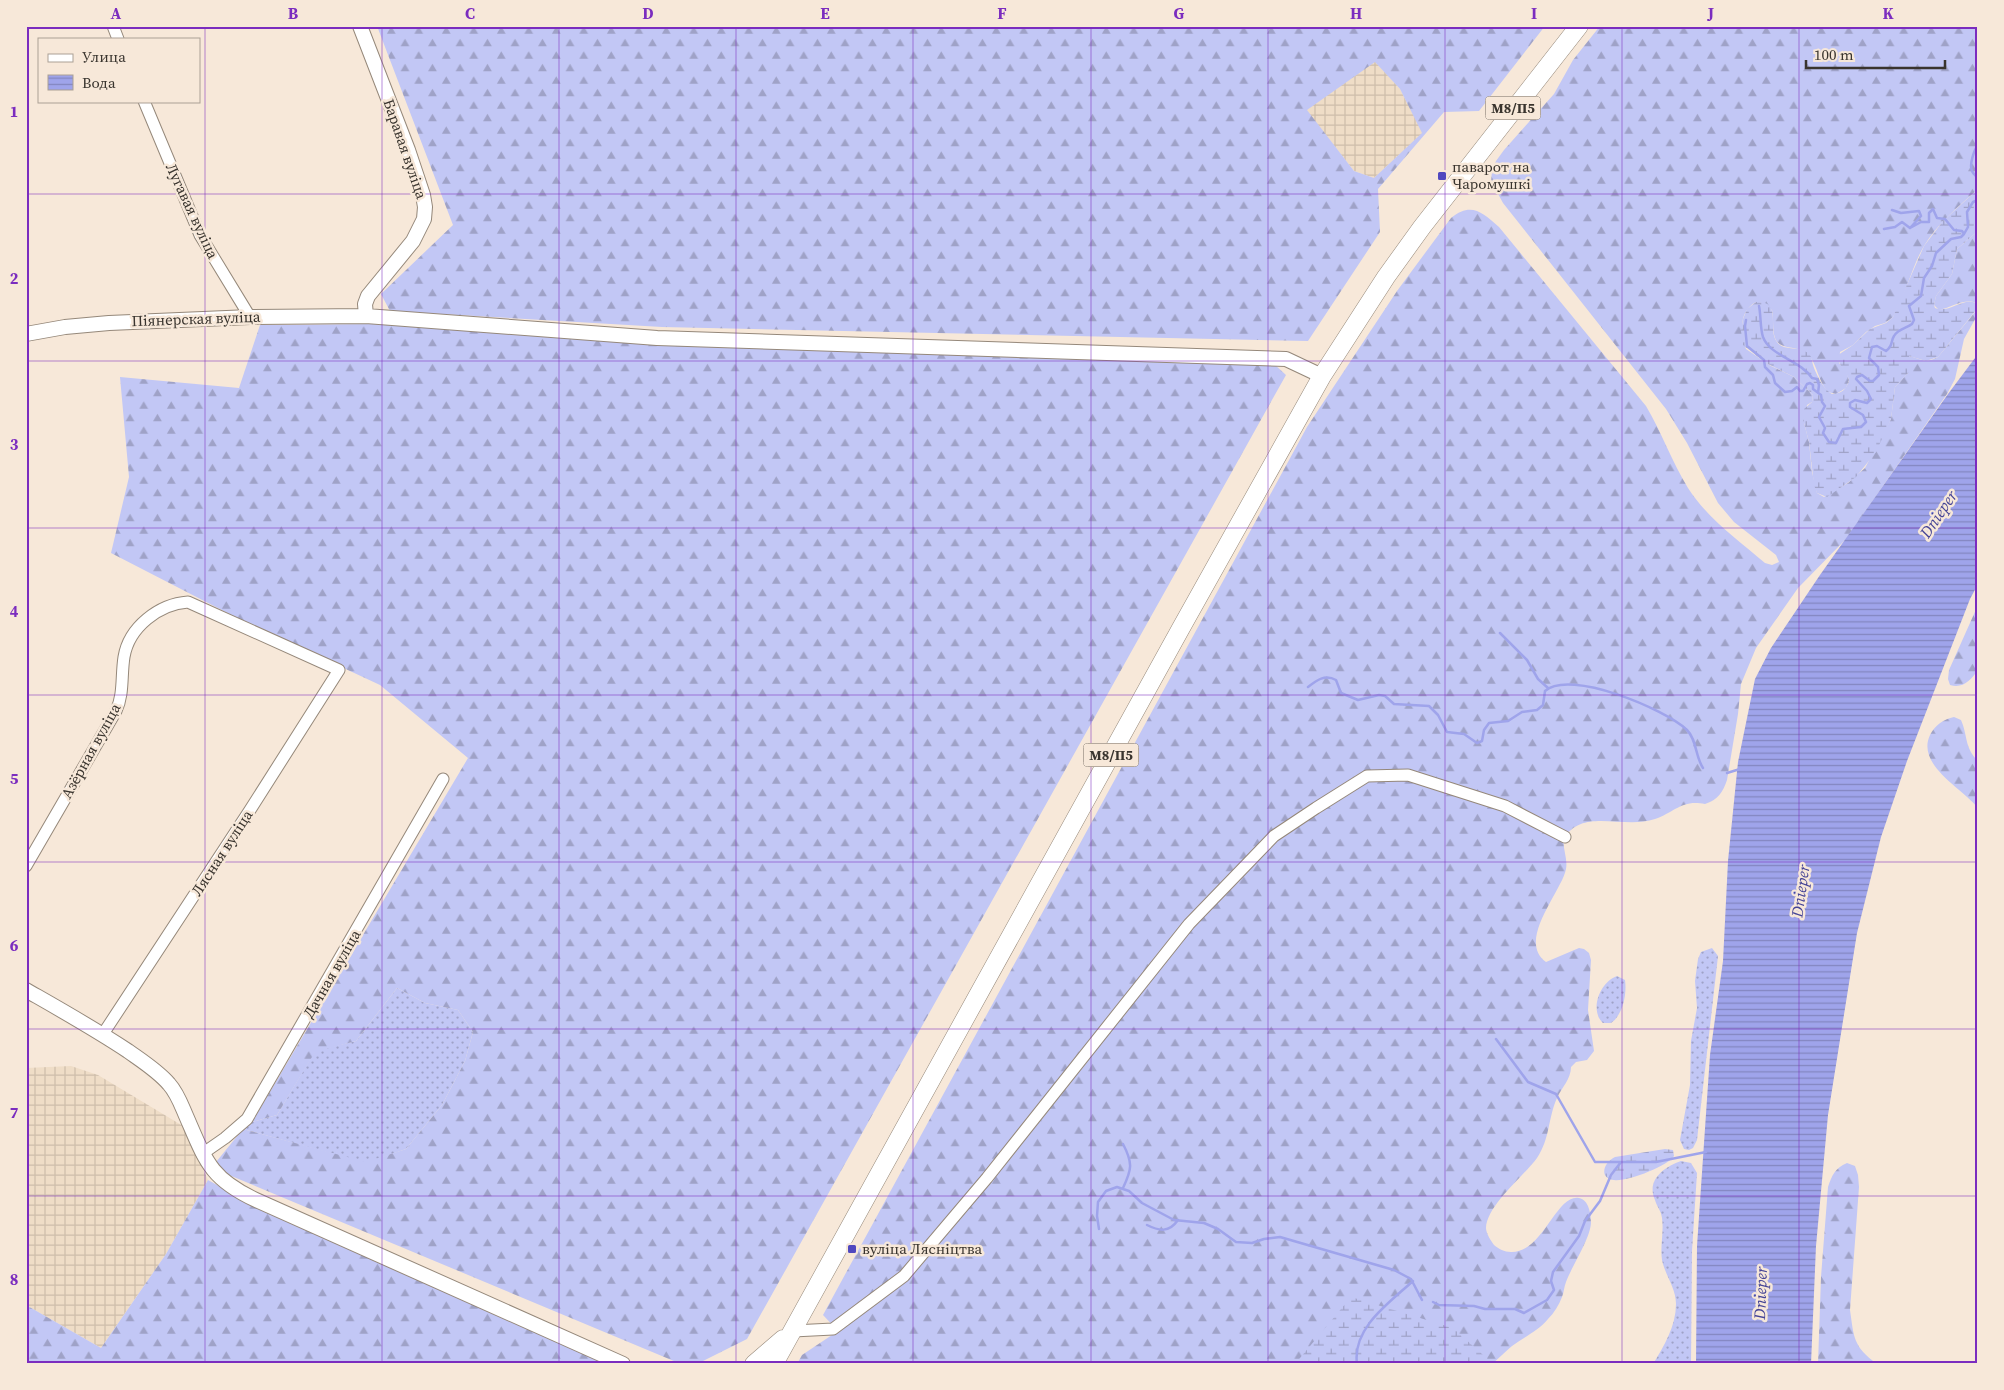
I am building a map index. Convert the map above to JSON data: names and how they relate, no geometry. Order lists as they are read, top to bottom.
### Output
{
  "streets": {
    "main road": ["М8/П5"],
    "street": [
      "Баравая вуліца",
      "Лугавая вуліца",
      "Піянерская вуліца",
      "Азёрная вуліца",
      "Лясная вуліца",
      "Дачная вуліца"
    ]
  },
  "crossings": [
    ["М8/П5", "Піянерская вуліца"],
    ["Баравая вуліца", "Піянерская вуліца"],
    ["Лугавая вуліца", "Піянерская вуліца"],
    ["Азёрная вуліца", "Лясная вуліца"]
  ],
  "water": ["Dnieper"],
  "places": {
    "transit": ["паварот на Чаромушкі", "вуліца Лясніцтва"]
  },
  "legend": ["Улица", "Вода"],
  "scale_bar": "100 m",
  "grid": {
    "columns": [
      "A",
      "B",
      "C",
      "D",
      "E",
      "F",
      "G",
      "H",
      "I",
      "J",
      "K"
    ],
    "rows": [
      "1",
      "2",
      "3",
      "4",
      "5",
      "6",
      "7",
      "8"
    ]
  }
}
